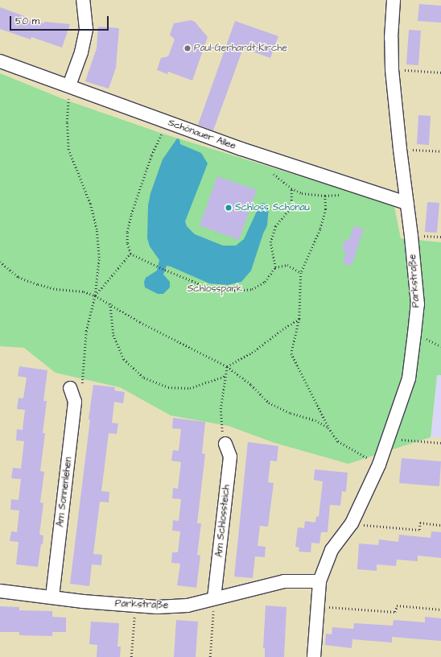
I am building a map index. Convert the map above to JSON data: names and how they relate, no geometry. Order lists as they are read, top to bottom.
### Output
{
  "streets": {
    "street": [
      "Schönauer Allee",
      "Parkstraße",
      "Am Sonnenlehen",
      "Am Schlossteich"
    ]
  },
  "crossings": [
    ["Schönauer Allee", "Parkstraße"],
    ["Parkstraße", "Am Sonnenlehen"],
    ["Parkstraße", "Am Schlossteich"]
  ],
  "parks": ["Schlosspark"],
  "places": ["Paul-Gerhardt-Kirche", "Schloss Schönau"],
  "scale_bar": "50 m"
}
